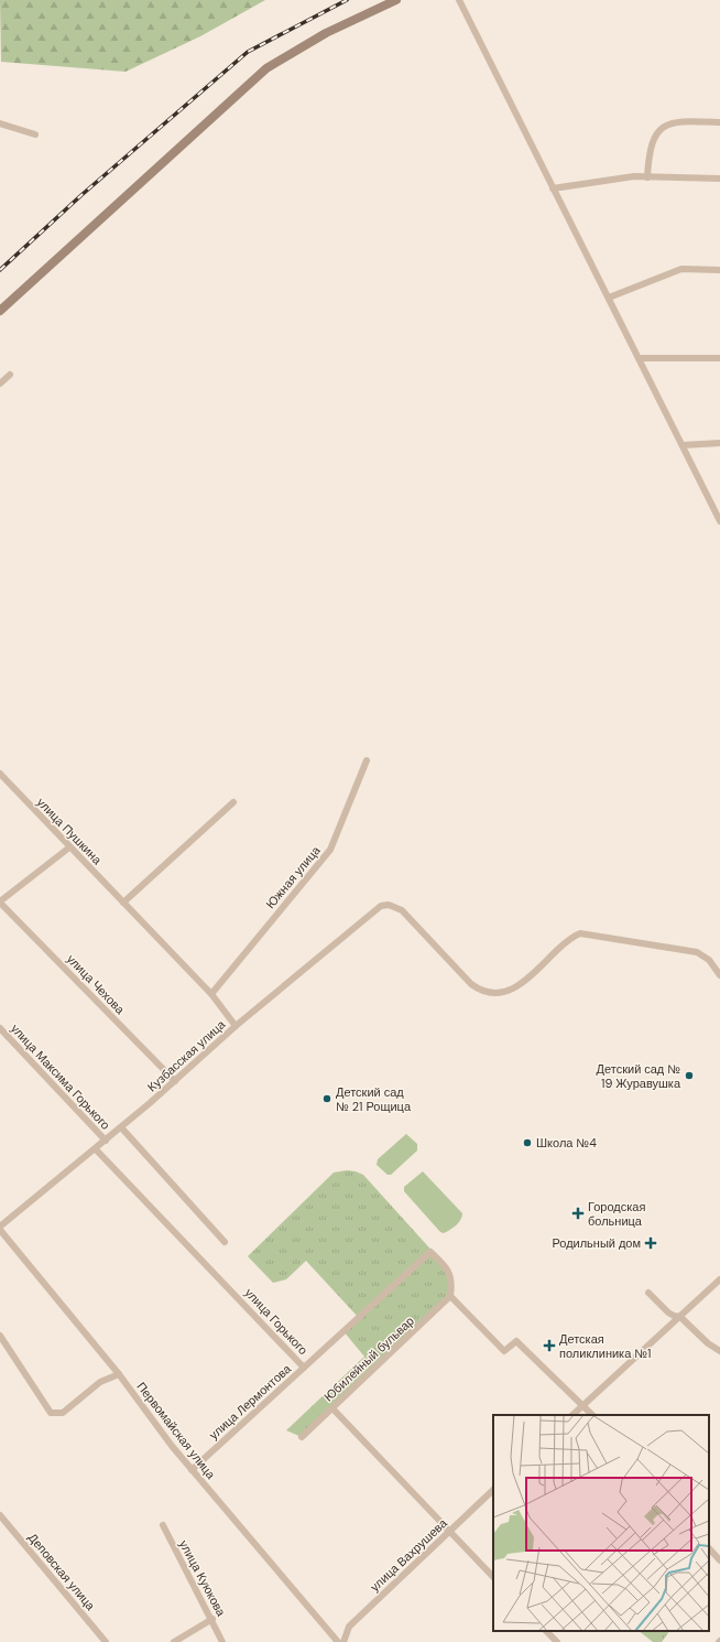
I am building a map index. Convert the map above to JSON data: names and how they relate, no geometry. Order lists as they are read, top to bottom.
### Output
{
  "streets": {
    "street": [
      "улица Пушкина",
      "Южная улица",
      "улица Чехова",
      "Кузбасская улица",
      "улица Максима Горького",
      "улица Горького",
      "Юбилейный бульвар",
      "улица Лермонтова",
      "Первомайская улица",
      "улица Вахрушева",
      "Деповская улица",
      "улица Куюкова"
    ]
  },
  "crossings": [
    ["улица Пушкина", "Южная улица"],
    ["улица Пушкина", "Кузбасская улица"],
    ["улица Чехова", "Кузбасская улица"],
    ["Кузбасская улица", "улица Максима Горького"],
    ["Кузбасская улица", "улица Горького"],
    ["улица Горького", "Юбилейный бульвар"],
    ["улица Горького", "улица Лермонтова"],
    ["улица Лермонтова", "Первомайская улица"]
  ],
  "places": {
    "other": ["Детский сад № 19 Журавушка", "Детский сад № 21 Рощица", "Школа №4"],
    "health": ["Городская больница", "Родильный дом", "Детская поликлиника №1"]
  }
}
